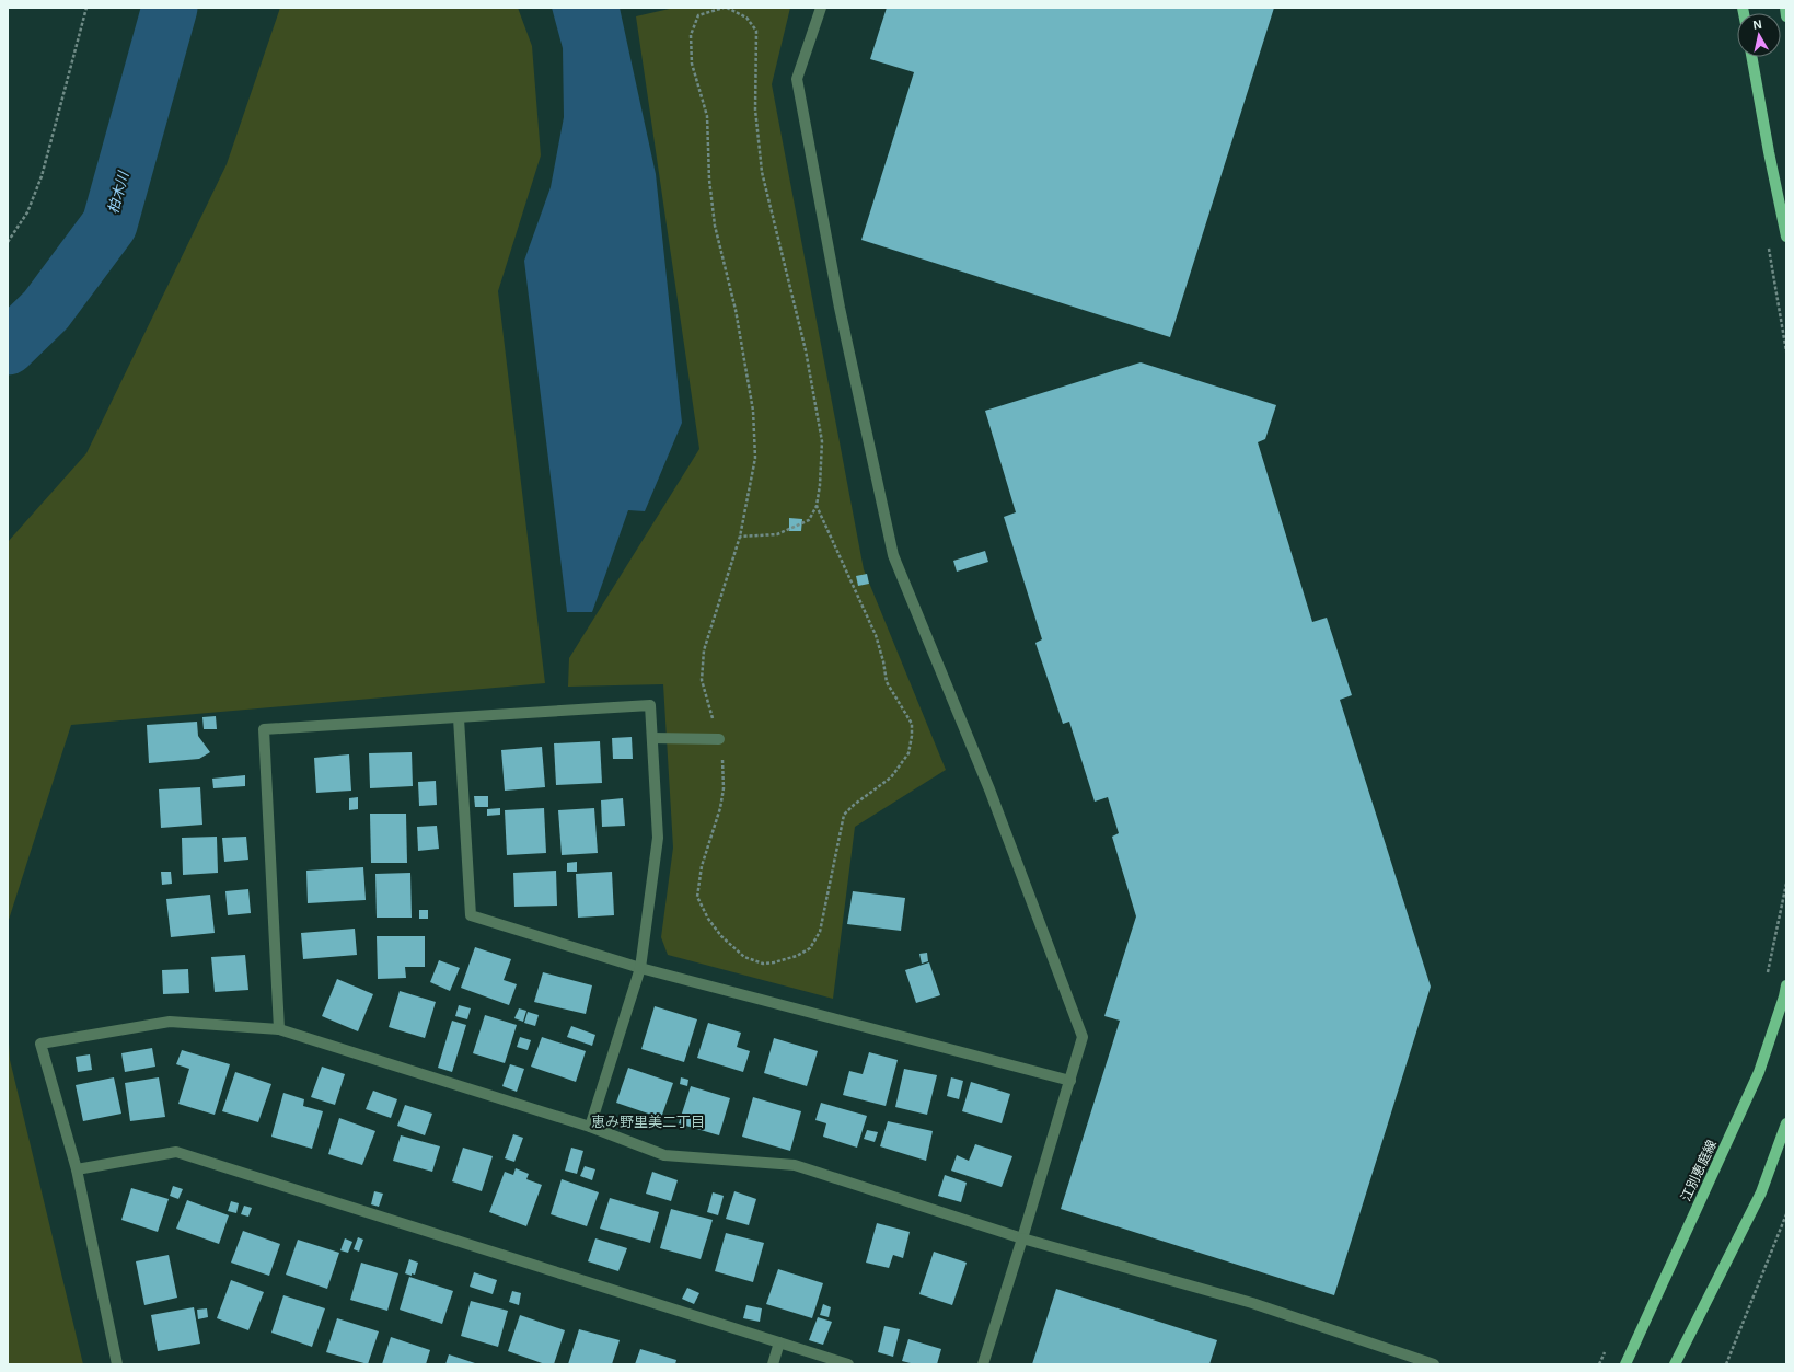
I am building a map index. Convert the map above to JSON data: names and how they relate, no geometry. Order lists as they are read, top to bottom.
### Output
{
  "streets": {
    "main road": ["江別恵庭線"]
  },
  "districts": ["恵み野里美二丁目"],
  "water": ["柏木川"],
  "north": "top"
}
